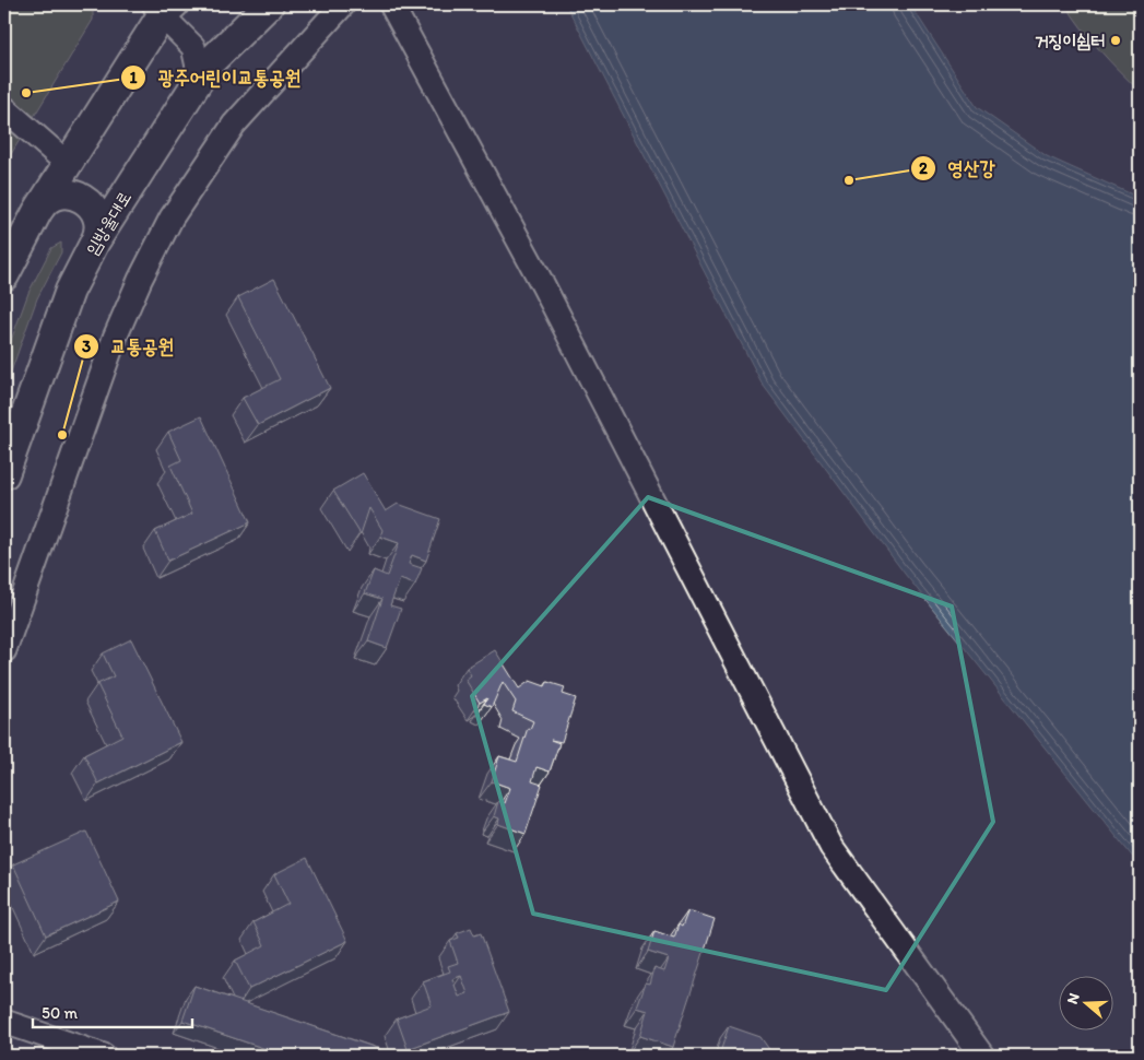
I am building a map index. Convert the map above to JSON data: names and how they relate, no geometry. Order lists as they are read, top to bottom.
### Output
{
  "streets": {
    "main road": ["임방울대로"]
  },
  "places": [
    "거징이쉼터",
    "광주어린이교통공원",
    "영산강",
    "교통공원"
  ],
  "scale_bar": "50 m",
  "north": "left"
}
